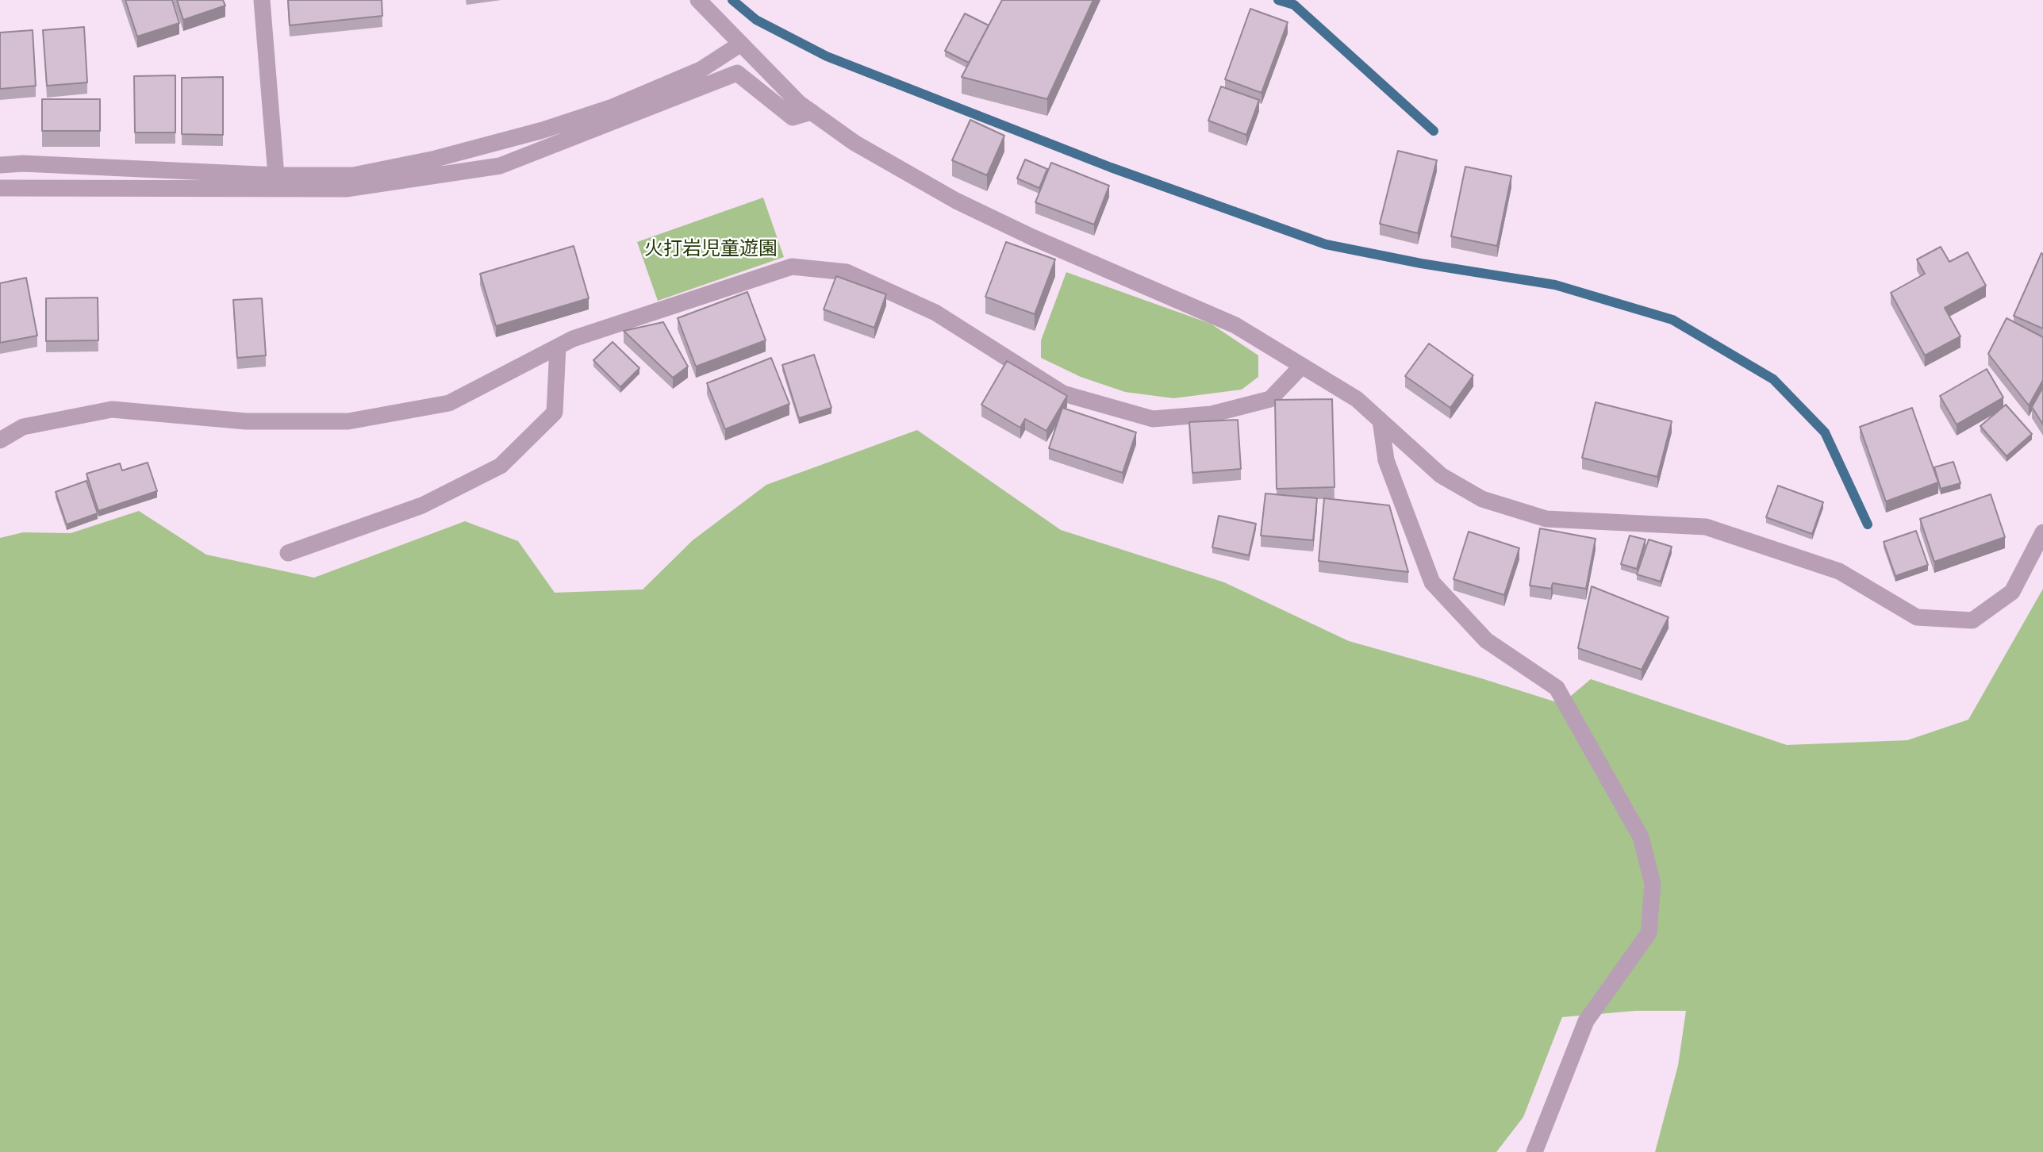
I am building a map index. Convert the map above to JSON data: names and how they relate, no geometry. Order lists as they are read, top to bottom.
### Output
{
  "parks": ["火打岩児童遊園"]
}
